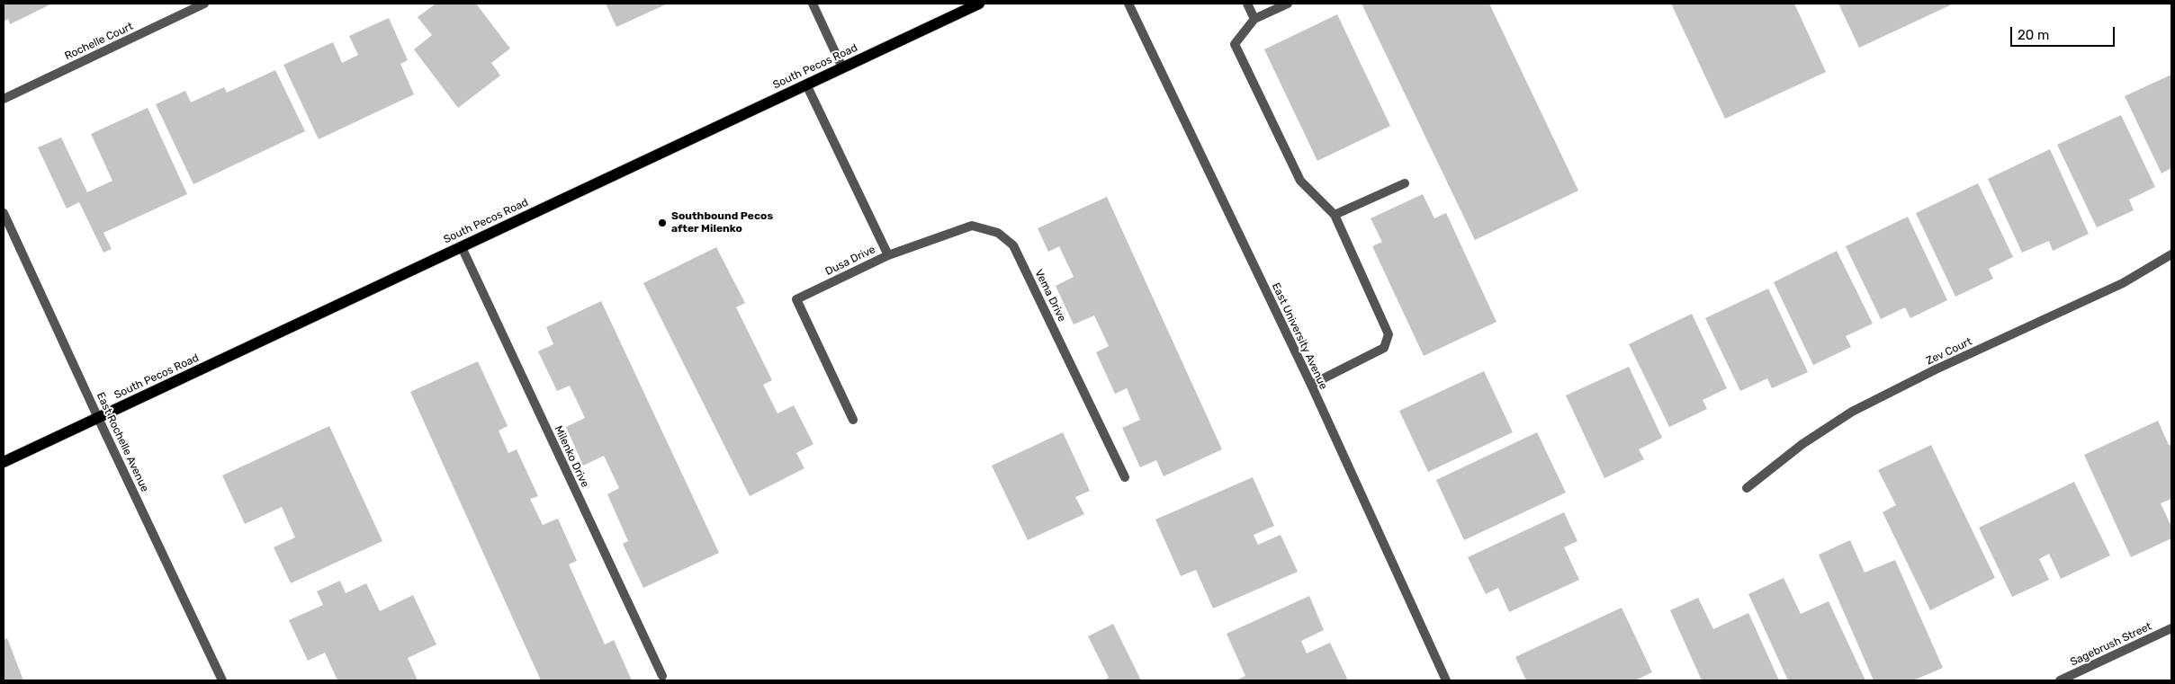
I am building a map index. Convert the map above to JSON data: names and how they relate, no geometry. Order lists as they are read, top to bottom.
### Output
{
  "streets": {
    "main road": ["South Pecos Road"],
    "street": [
      "Rochelle Court",
      "Dusa Drive",
      "Vema Drive",
      "East University Avenue",
      "Zev Court",
      "East Rochelle Avenue",
      "Milenko Drive",
      "Sagebrush Street"
    ]
  },
  "crossings": [
    ["South Pecos Road", "Dusa Drive"],
    ["South Pecos Road", "East Rochelle Avenue"],
    ["South Pecos Road", "Milenko Drive"],
    ["Dusa Drive", "Vema Drive"]
  ],
  "places": ["Southbound Pecos after Milenko"],
  "scale_bar": "20 m"
}
